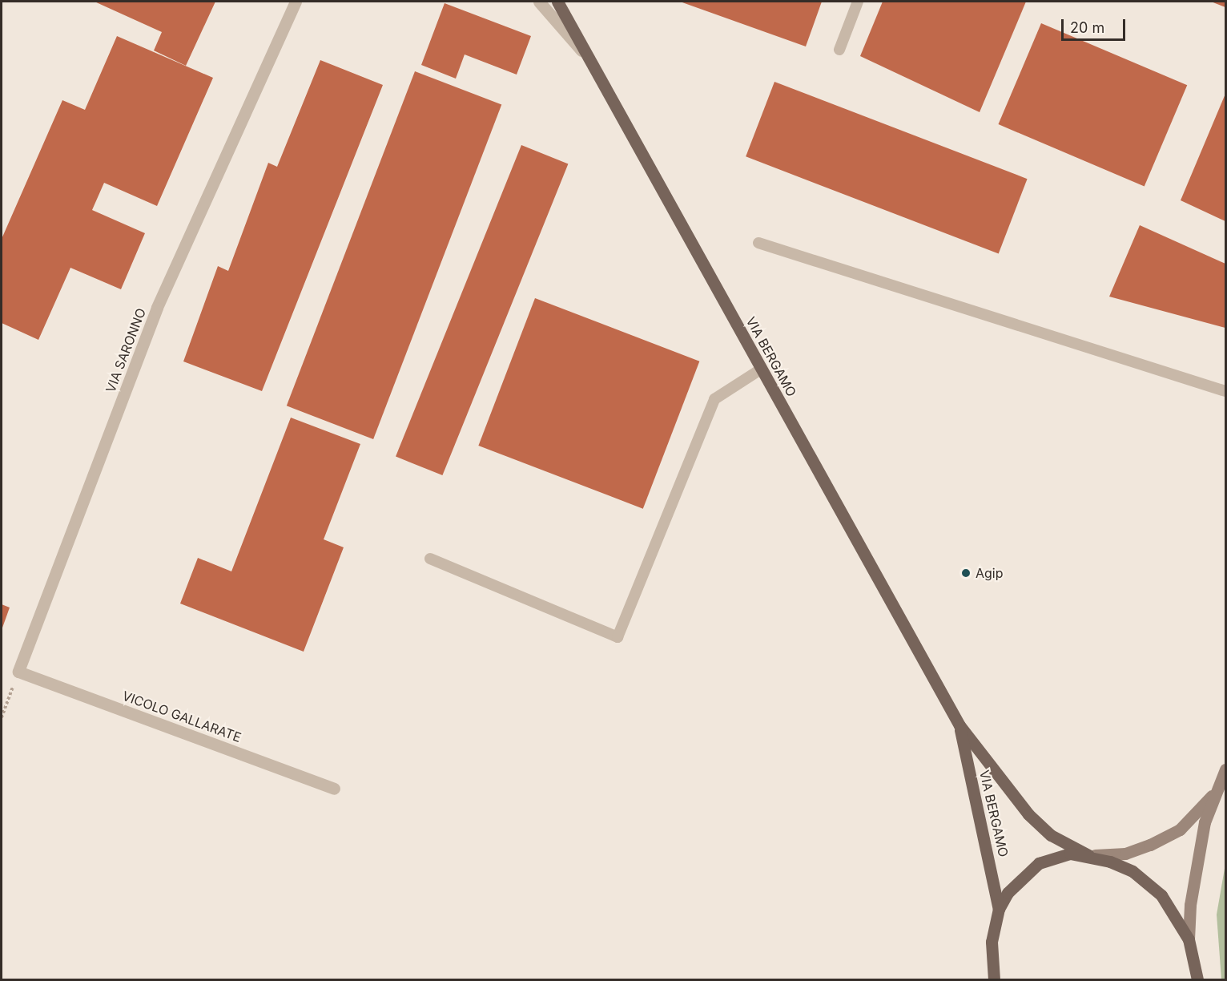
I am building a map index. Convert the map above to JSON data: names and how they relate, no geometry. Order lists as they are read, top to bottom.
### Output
{
  "streets": {
    "main road": ["VIA BERGAMO"],
    "street": ["VIA SARONNO", "VICOLO GALLARATE"]
  },
  "crossings": [
    ["VIA SARONNO", "VICOLO GALLARATE"]
  ],
  "places": ["Agip"],
  "scale_bar": "20 m"
}
